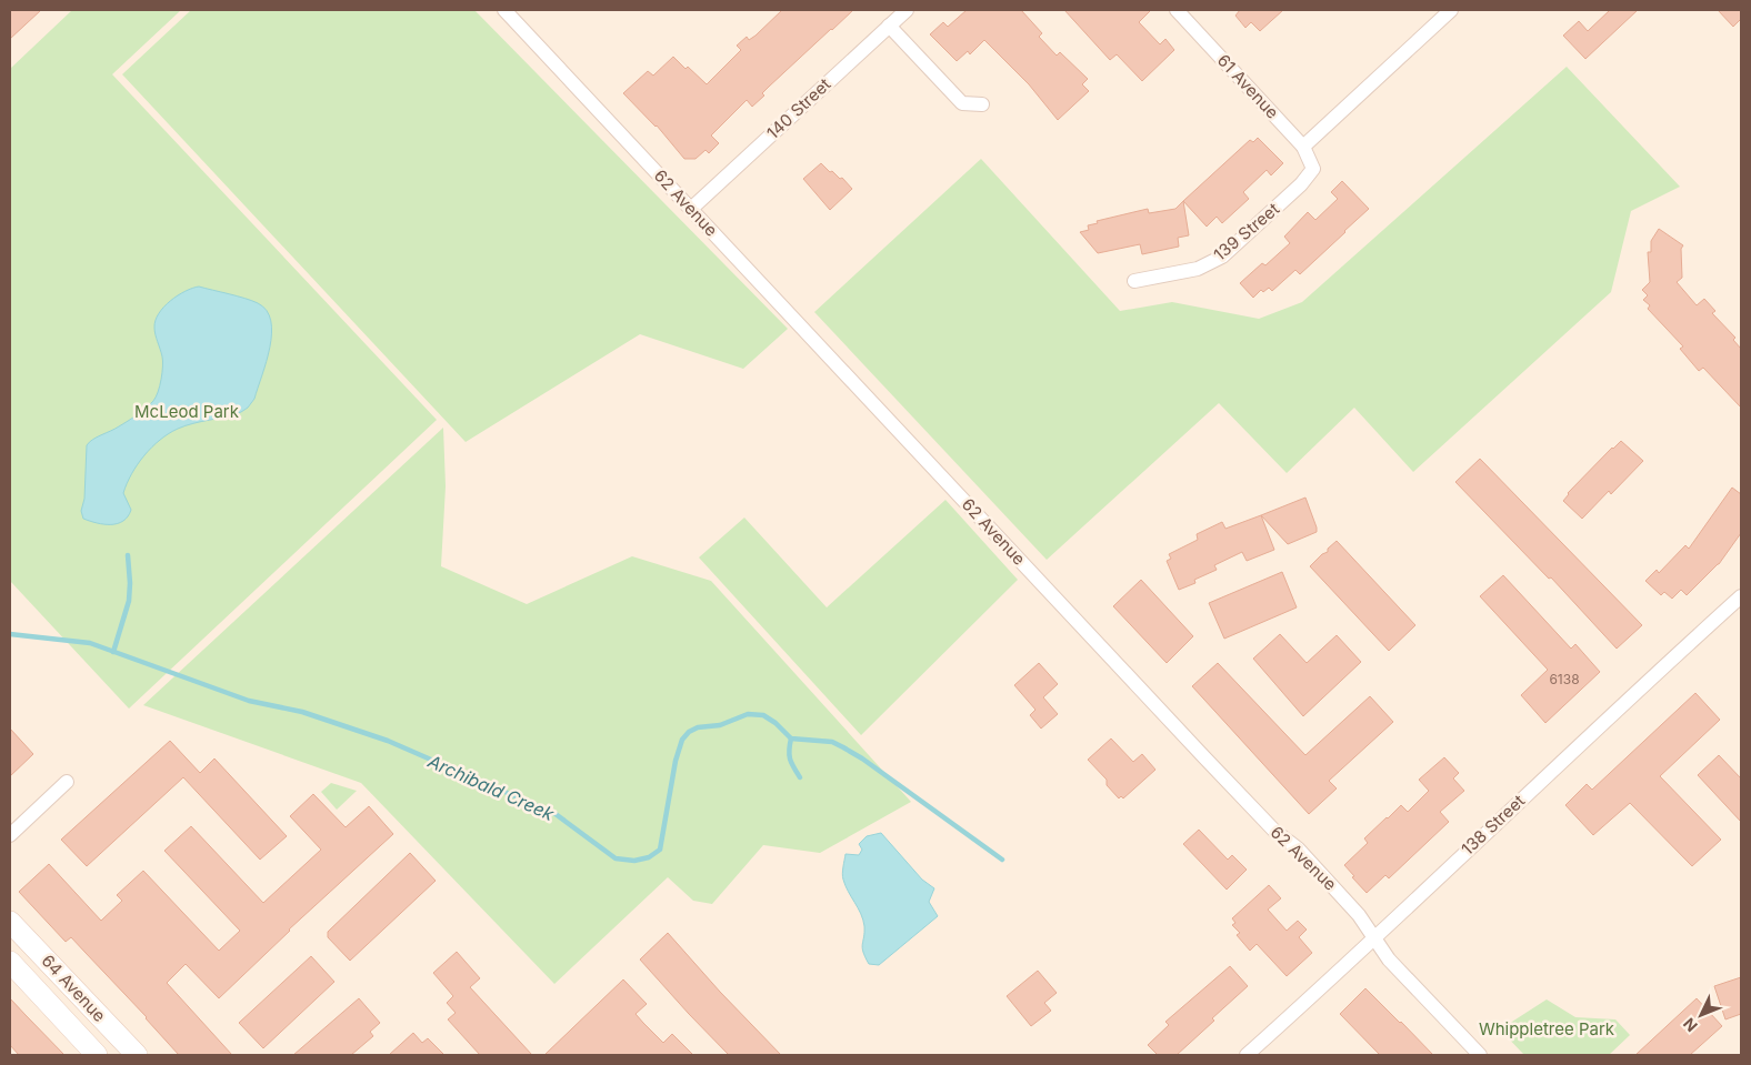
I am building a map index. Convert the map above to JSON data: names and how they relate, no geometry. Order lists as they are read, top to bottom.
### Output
{
  "streets": {
    "main road": ["64 Avenue"],
    "street": [
      "61 Avenue",
      "140 Street",
      "62 Avenue",
      "139 Street",
      "138 Street"
    ]
  },
  "crossings": [
    ["61 Avenue", "139 Street"],
    ["140 Street", "62 Avenue"],
    ["62 Avenue", "138 Street"]
  ],
  "water": ["Archibald Creek"],
  "parks": ["McLeod Park", "Whippletree Park"],
  "house_numbers": ["6138"],
  "north": "bottom left"
}
